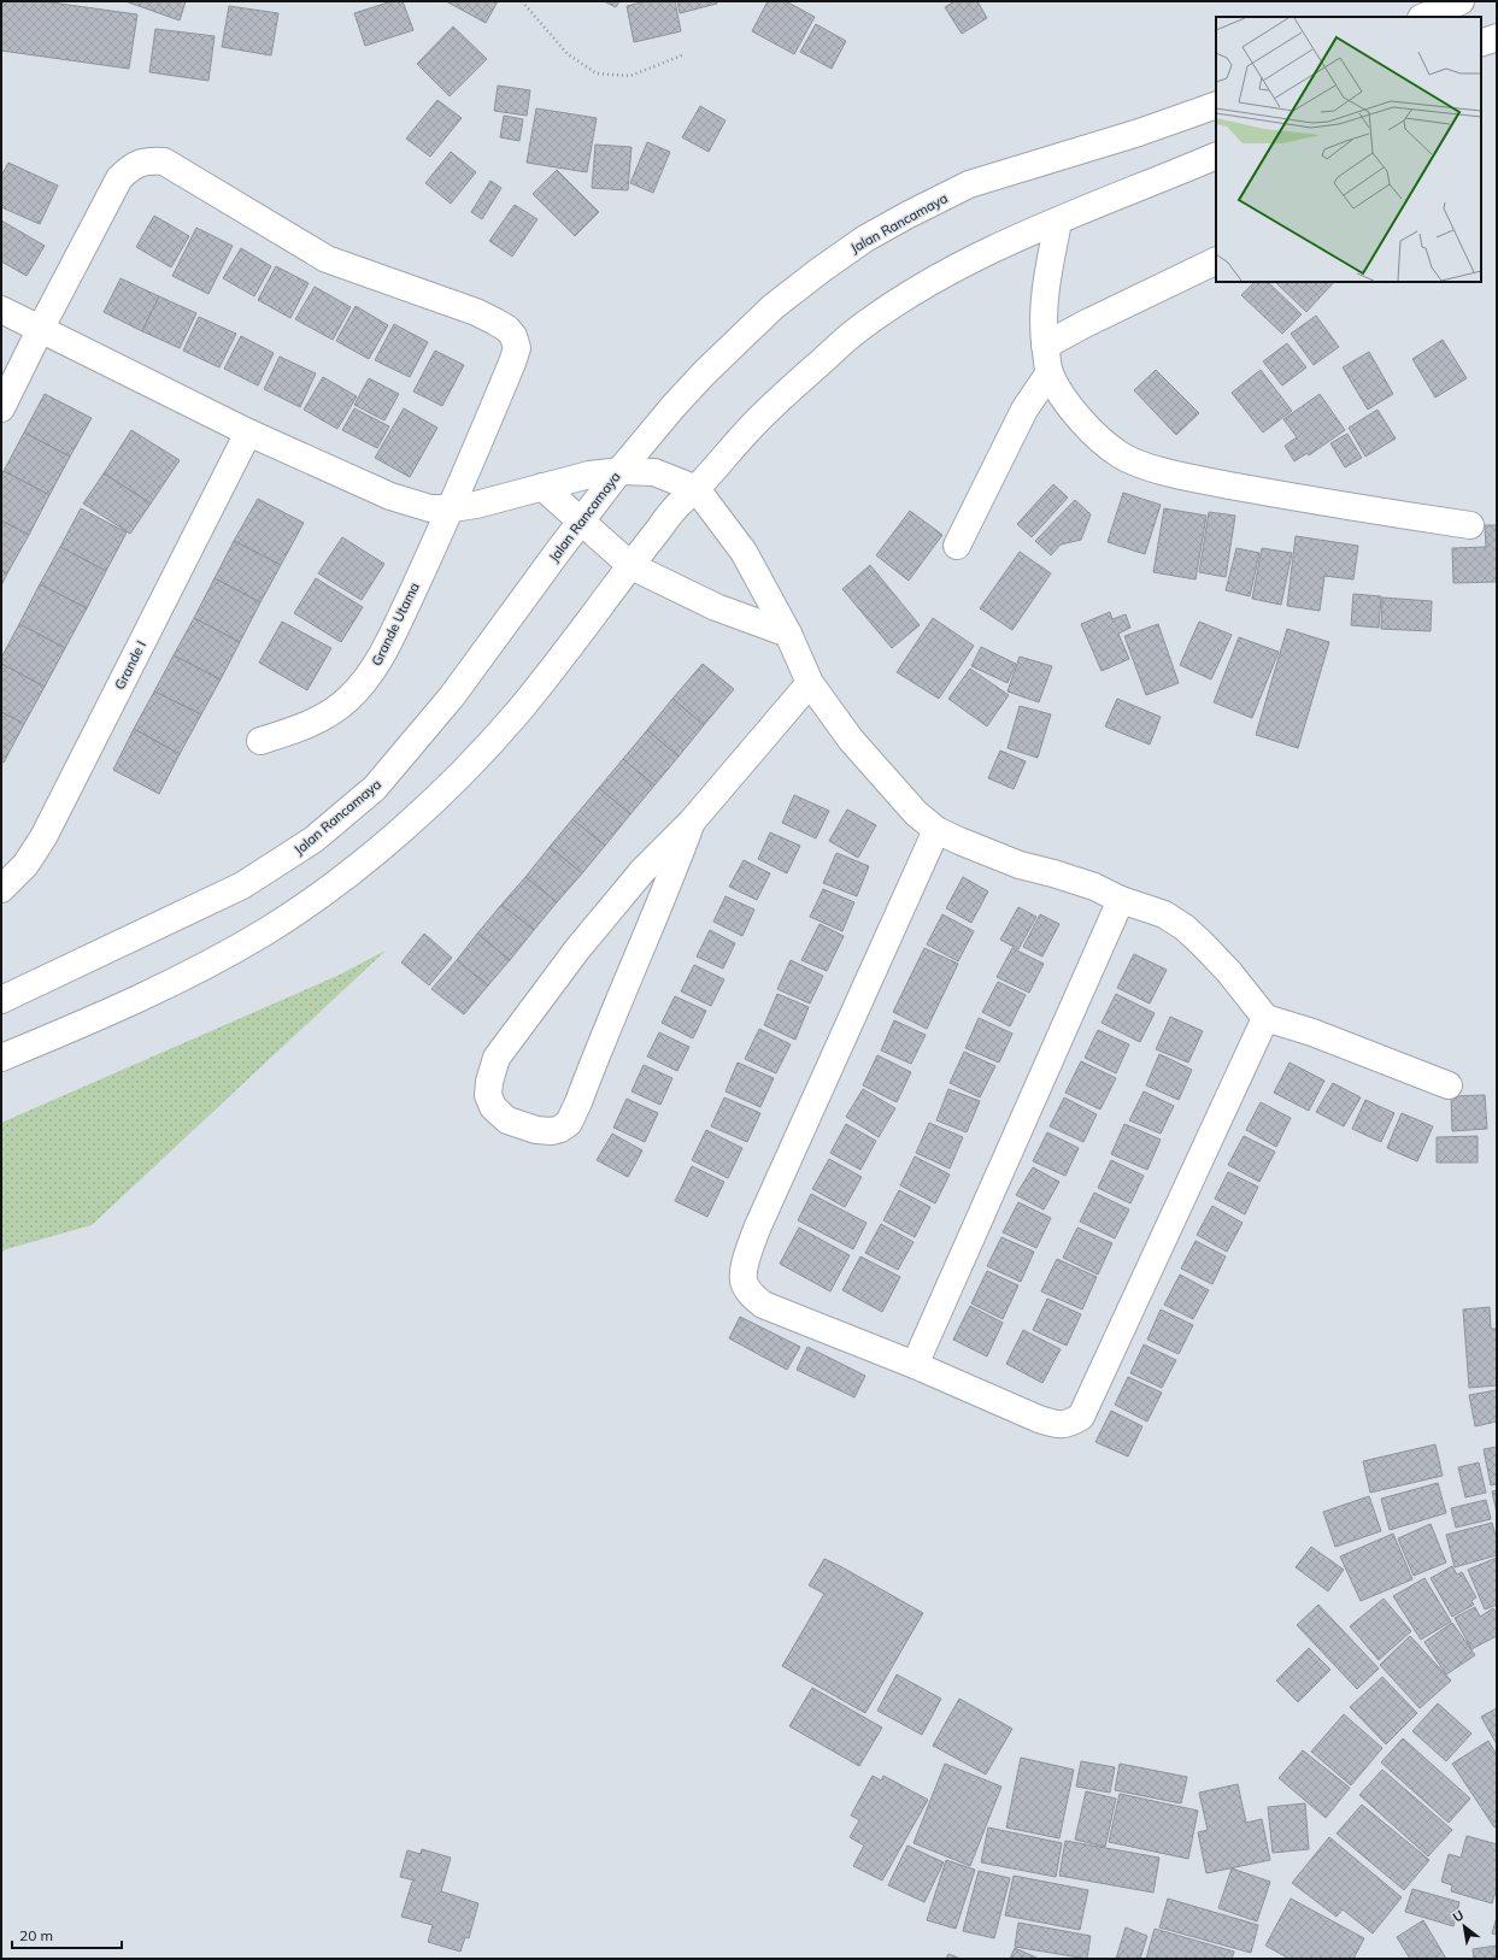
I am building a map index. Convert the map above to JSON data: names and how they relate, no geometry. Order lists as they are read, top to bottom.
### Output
{
  "streets": {
    "street": ["Jalan Rancamaya", "Grande Utama", "Grande I"]
  },
  "scale_bar": "20 m",
  "north": "top left"
}
